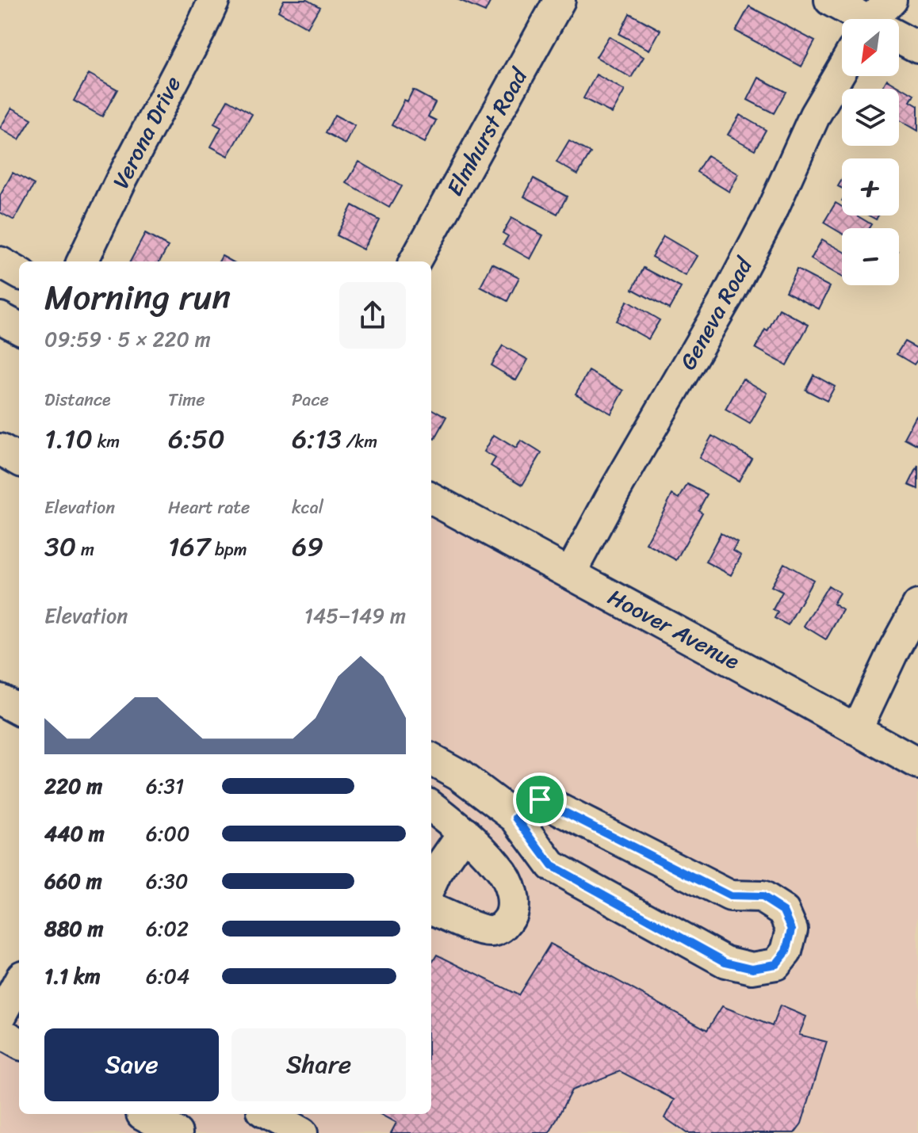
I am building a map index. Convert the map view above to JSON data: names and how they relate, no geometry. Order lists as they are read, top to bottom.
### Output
{
  "streets": {
    "street": [
      "Verona Drive",
      "Elmhurst Road",
      "Geneva Road",
      "Hoover Avenue"
    ]
  },
  "crossings": [
    ["Geneva Road", "Hoover Avenue"]
  ],
  "north": "bottom left",
  "page": {
    "map_buttons": ["+", "−"],
    "heading": ["Morning run", "09:59 · 5 × 220 m"],
    "stats": [
      ["Distance", "1.10 km"],
      ["Time", "6:50"],
      ["Pace", "6:13 /km"],
      ["Elevation", "30 m"],
      ["Heart rate", "167 bpm"],
      ["kcal", "69"]
    ],
    "chart": ["Elevation", "145–149 m"],
    "list": [
      {
        "name": "220 m",
        "note": "6:31"
      },
      {
        "name": "440 m",
        "note": "6:00"
      },
      {
        "name": "660 m",
        "note": "6:30"
      },
      {
        "name": "880 m",
        "note": "6:02"
      },
      {
        "name": "1.1 km",
        "note": "6:04"
      }
    ],
    "buttons": ["Save", "Share"]
  }
}
